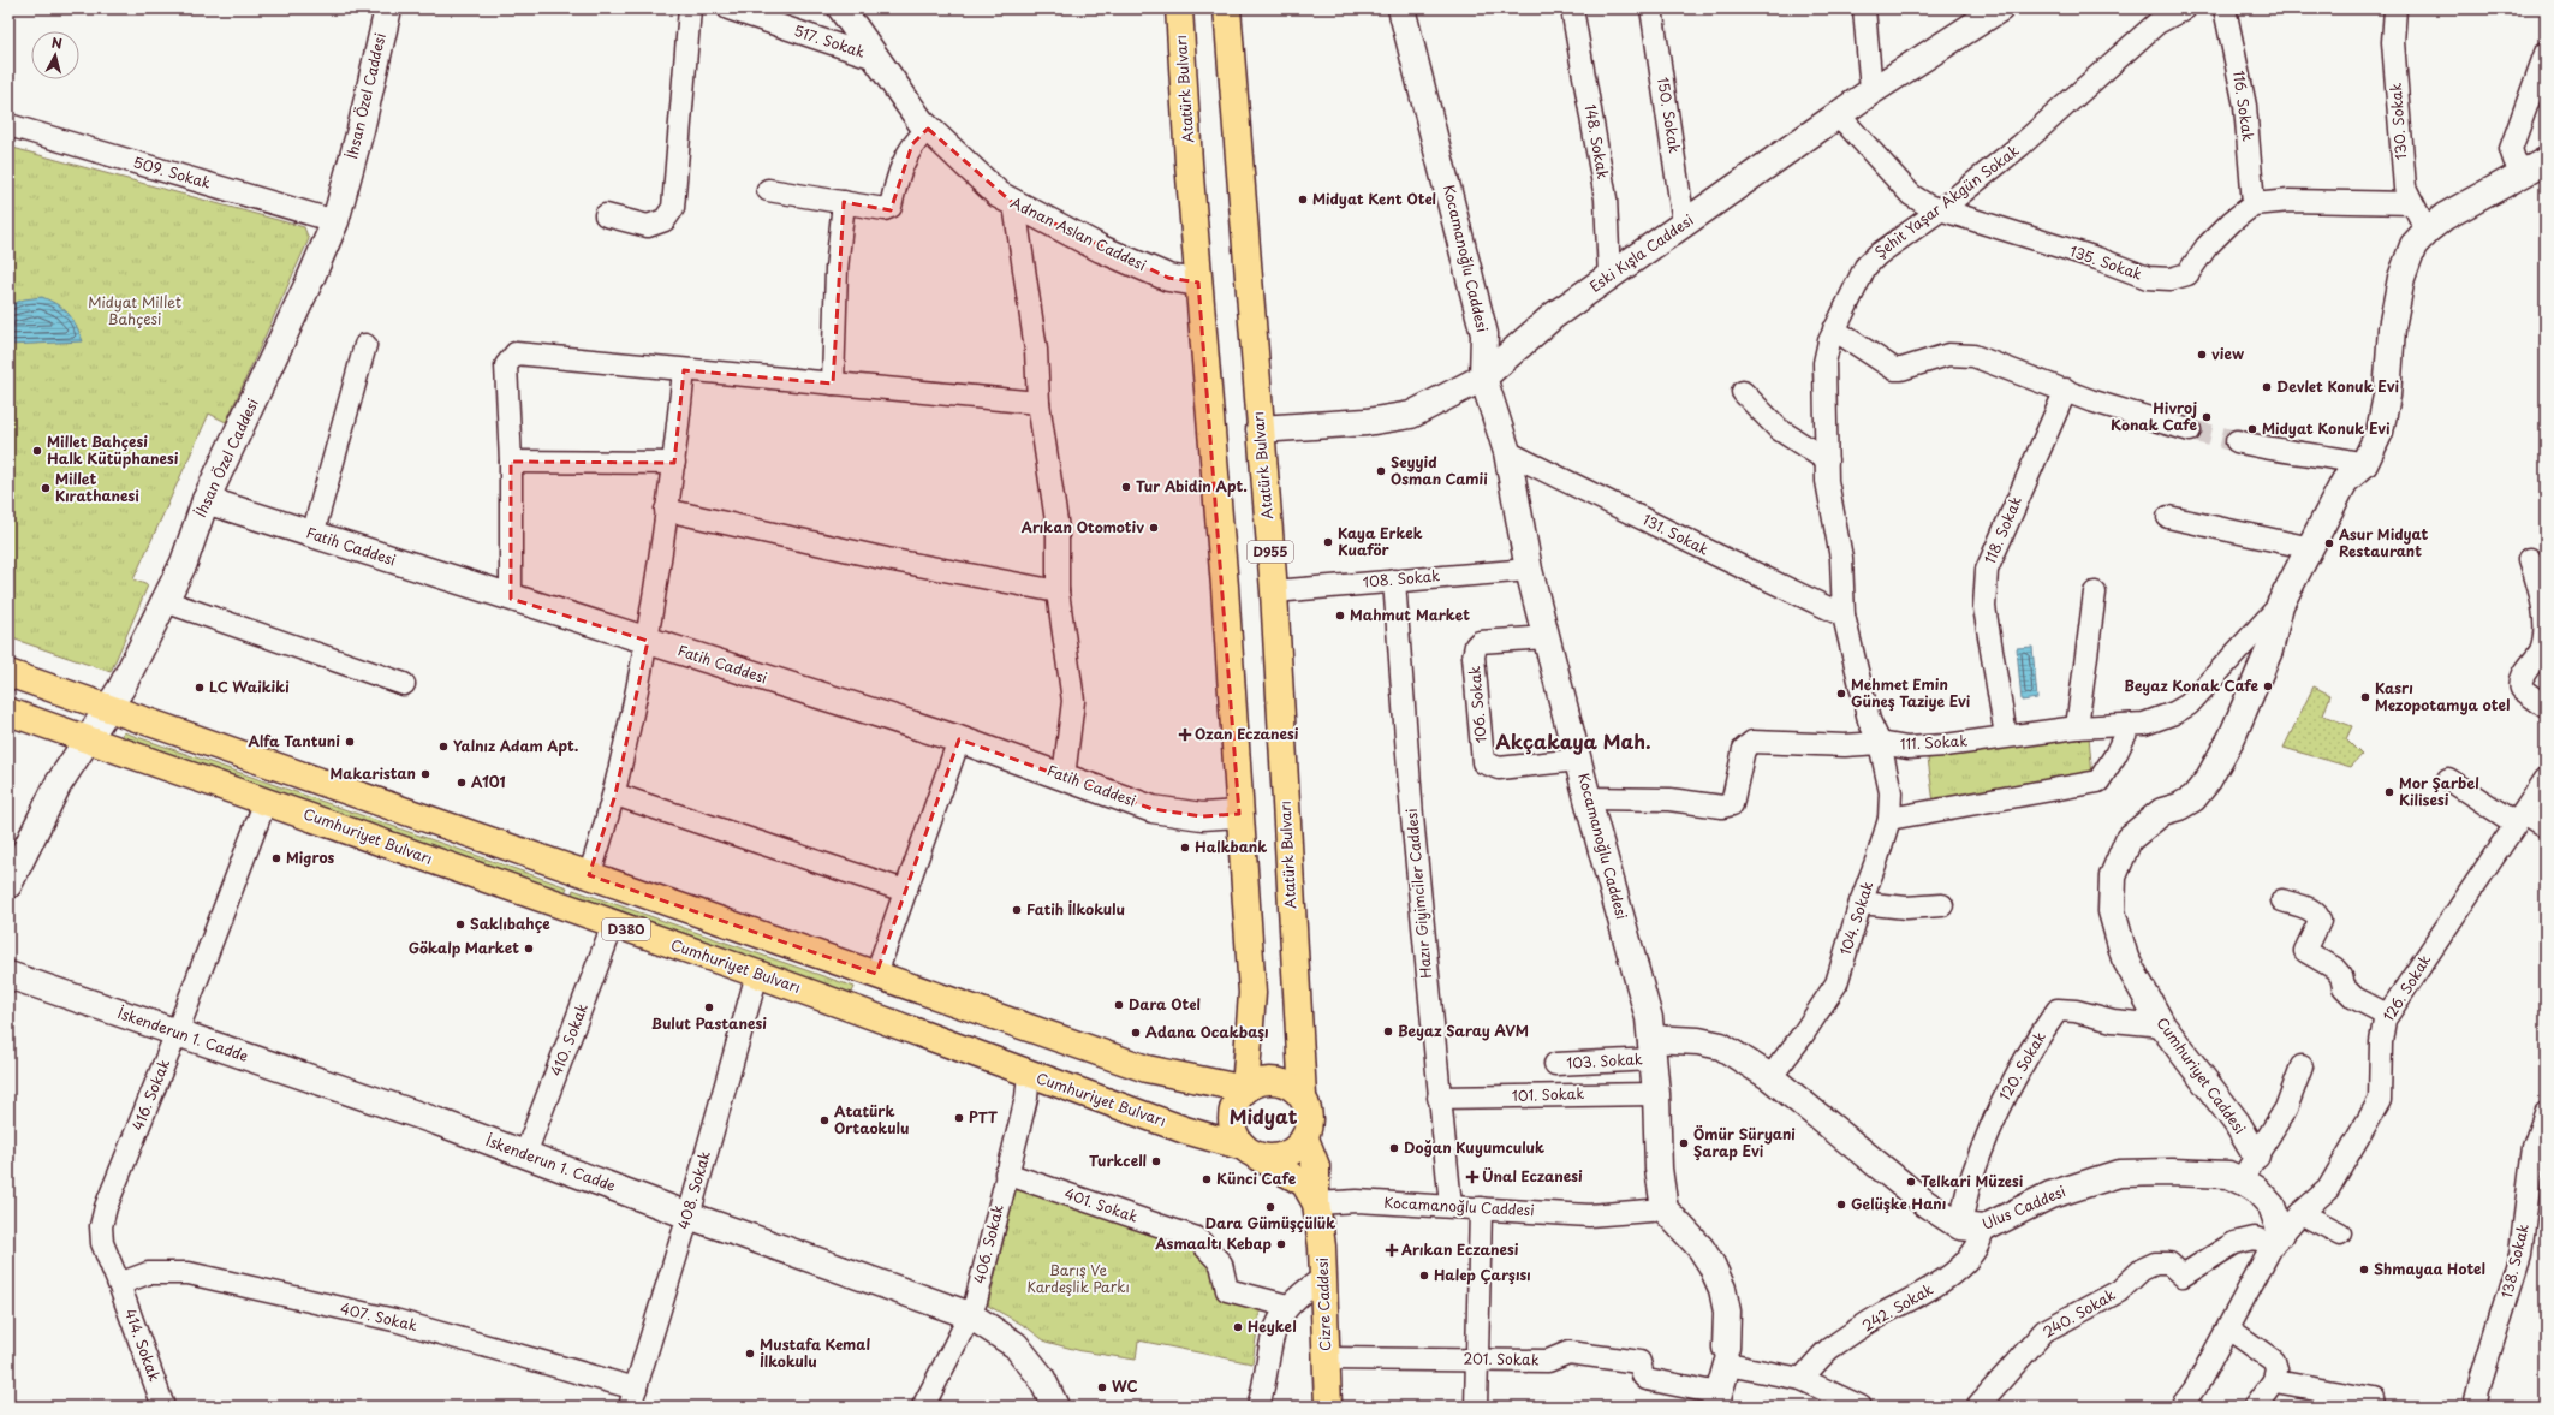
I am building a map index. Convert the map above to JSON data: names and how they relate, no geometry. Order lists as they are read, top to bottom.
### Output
{
  "streets": {
    "main road": [
      "Atatürk Bulvarı",
      "D955",
      "Cumhuriyet Bulvarı",
      "D380",
      "Cizre Caddesi"
    ],
    "street": [
      "517. Sokak",
      "İhsan Özel Caddesi",
      "116. Sokak",
      "150. Sokak",
      "130. Sokak",
      "148. Sokak",
      "509. Sokak",
      "Şehit Yaşar Akgün Sokak",
      "Adnan Aslan Caddesi",
      "Eski Kışla Caddesi",
      "Kocamanoğlu Caddesi",
      "135. Sokak",
      "118. Sokak",
      "131. Sokak",
      "Fatih Caddesi",
      "108. Sokak",
      "106. Sokak",
      "111. Sokak",
      "Hazır Giyimciler Caddesi",
      "104. Sokak",
      "126. Sokak",
      "İskenderun 1. Cadde",
      "410. Sokak",
      "103. Sokak",
      "120. Sokak",
      "Cumhuriyet Caddesi",
      "416. Sokak",
      "101. Sokak",
      "408. Sokak",
      "401. Sokak",
      "Ulus Caddesi",
      "406. Sokak",
      "138. Sokak",
      "242. Sokak",
      "240. Sokak",
      "407. Sokak",
      "414. Sokak",
      "201. Sokak"
    ]
  },
  "crossings": [
    ["517. Sokak", "Adnan Aslan Caddesi"],
    ["Atatürk Bulvarı", "Adnan Aslan Caddesi"],
    ["Atatürk Bulvarı", "Eski Kışla Caddesi"],
    ["Atatürk Bulvarı", "Fatih Caddesi"],
    ["Atatürk Bulvarı", "108. Sokak"],
    ["Atatürk Bulvarı", "Cumhuriyet Bulvarı"],
    ["Atatürk Bulvarı", "D380"],
    ["Atatürk Bulvarı", "Cizre Caddesi"],
    ["İhsan Özel Caddesi", "509. Sokak"],
    ["İhsan Özel Caddesi", "Fatih Caddesi"],
    ["İhsan Özel Caddesi", "Cumhuriyet Bulvarı"],
    ["İhsan Özel Caddesi", "D380"],
    ["116. Sokak", "135. Sokak"],
    ["150. Sokak", "Eski Kışla Caddesi"],
    ["130. Sokak", "Cumhuriyet Caddesi"],
    ["148. Sokak", "Eski Kışla Caddesi"],
    ["Şehit Yaşar Akgün Sokak", "135. Sokak"],
    ["Şehit Yaşar Akgün Sokak", "131. Sokak"],
    ["Şehit Yaşar Akgün Sokak", "111. Sokak"],
    ["Şehit Yaşar Akgün Sokak", "104. Sokak"],
    ["Eski Kışla Caddesi", "Kocamanoğlu Caddesi"],
    ["Eski Kışla Caddesi", "135. Sokak"],
    ["Kocamanoğlu Caddesi", "131. Sokak"],
    ["Kocamanoğlu Caddesi", "108. Sokak"],
    ["Kocamanoğlu Caddesi", "106. Sokak"],
    ["Kocamanoğlu Caddesi", "111. Sokak"],
    ["Kocamanoğlu Caddesi", "Hazır Giyimciler Caddesi"],
    ["Kocamanoğlu Caddesi", "103. Sokak"],
    ["Kocamanoğlu Caddesi", "101. Sokak"],
    ["Kocamanoğlu Caddesi", "Ulus Caddesi"],
    ["Kocamanoğlu Caddesi", "Cizre Caddesi"],
    ["118. Sokak", "111. Sokak"],
    ["108. Sokak", "Hazır Giyimciler Caddesi"],
    ["111. Sokak", "104. Sokak"],
    ["111. Sokak", "Cumhuriyet Caddesi"],
    ["Cumhuriyet Bulvarı", "D380"],
    ["Cumhuriyet Bulvarı", "410. Sokak"],
    ["Cumhuriyet Bulvarı", "416. Sokak"],
    ["Cumhuriyet Bulvarı", "408. Sokak"],
    ["Cumhuriyet Bulvarı", "406. Sokak"],
    ["Cumhuriyet Bulvarı", "Cizre Caddesi"],
    ["Hazır Giyimciler Caddesi", "101. Sokak"],
    ["104. Sokak", "Ulus Caddesi"],
    ["D380", "Cizre Caddesi"],
    ["126. Sokak", "Ulus Caddesi"],
    ["126. Sokak", "240. Sokak"],
    ["İskenderun 1. Cadde", "410. Sokak"],
    ["İskenderun 1. Cadde", "416. Sokak"],
    ["İskenderun 1. Cadde", "408. Sokak"],
    ["İskenderun 1. Cadde", "406. Sokak"],
    ["103. Sokak", "Ulus Caddesi"],
    ["120. Sokak", "Cumhuriyet Caddesi"],
    ["120. Sokak", "Ulus Caddesi"],
    ["120. Sokak", "242. Sokak"],
    ["416. Sokak", "407. Sokak"],
    ["416. Sokak", "414. Sokak"],
    ["408. Sokak", "407. Sokak"],
    ["401. Sokak", "406. Sokak"],
    ["Ulus Caddesi", "242. Sokak"],
    ["Ulus Caddesi", "240. Sokak"],
    ["Cizre Caddesi", "201. Sokak"],
    ["407. Sokak", "414. Sokak"]
  ],
  "districts": ["Akçakaya Mah.", "Midyat"],
  "parks": ["Midyat Millet Bahçesi", "Barış Ve Kardeşlik Parkı"],
  "places": {
    "other": [
      "Midyat Kent Otel",
      "view",
      "Devlet Konuk Evi",
      "Hivroj Konak Cafe",
      "Midyat Konuk Evi",
      "Millet Bahçesi Halk Kütüphanesi",
      "Seyyid Osman Camii",
      "Tur Abidin Apt.",
      "Millet Kırathanesi",
      "Arıkan Otomotiv",
      "Kaya Erkek Kuaför",
      "Asur Midyat Restaurant",
      "Mahmut Market",
      "Beyaz Konak Cafe",
      "LC Waikiki",
      "Mehmet Emin Güneş Taziye Evi",
      "Kasrı Mezopotamya otel",
      "Alfa Tantuni",
      "Yalnız Adam Apt.",
      "Makaristan",
      "A101",
      "Mor Şarbel Kilisesi",
      "Halkbank",
      "Migros",
      "Fatih İlkokulu",
      "Saklıbahçe",
      "Gökalp Market",
      "Dara Otel",
      "Bulut Pastanesi",
      "Beyaz Saray AVM",
      "Adana Ocakbaşı",
      "PTT",
      "Atatürk Ortaokulu",
      "Ömür Süryani Şarap Evi",
      "Doğan Kuyumculuk",
      "Turkcell",
      "Künci Cafe",
      "Telkari Müzesi",
      "Gelüşke Hanı",
      "Dara Gümüşçülük",
      "Asmaaltı Kebap",
      "Shmayaa Hotel",
      "Halep Çarşısı",
      "Heykel",
      "Mustafa Kemal İlkokulu",
      "WC"
    ],
    "health": ["Ozan Eczanesi", "Ünal Eczanesi", "Arıkan Eczanesi"]
  },
  "north": "top"
}
